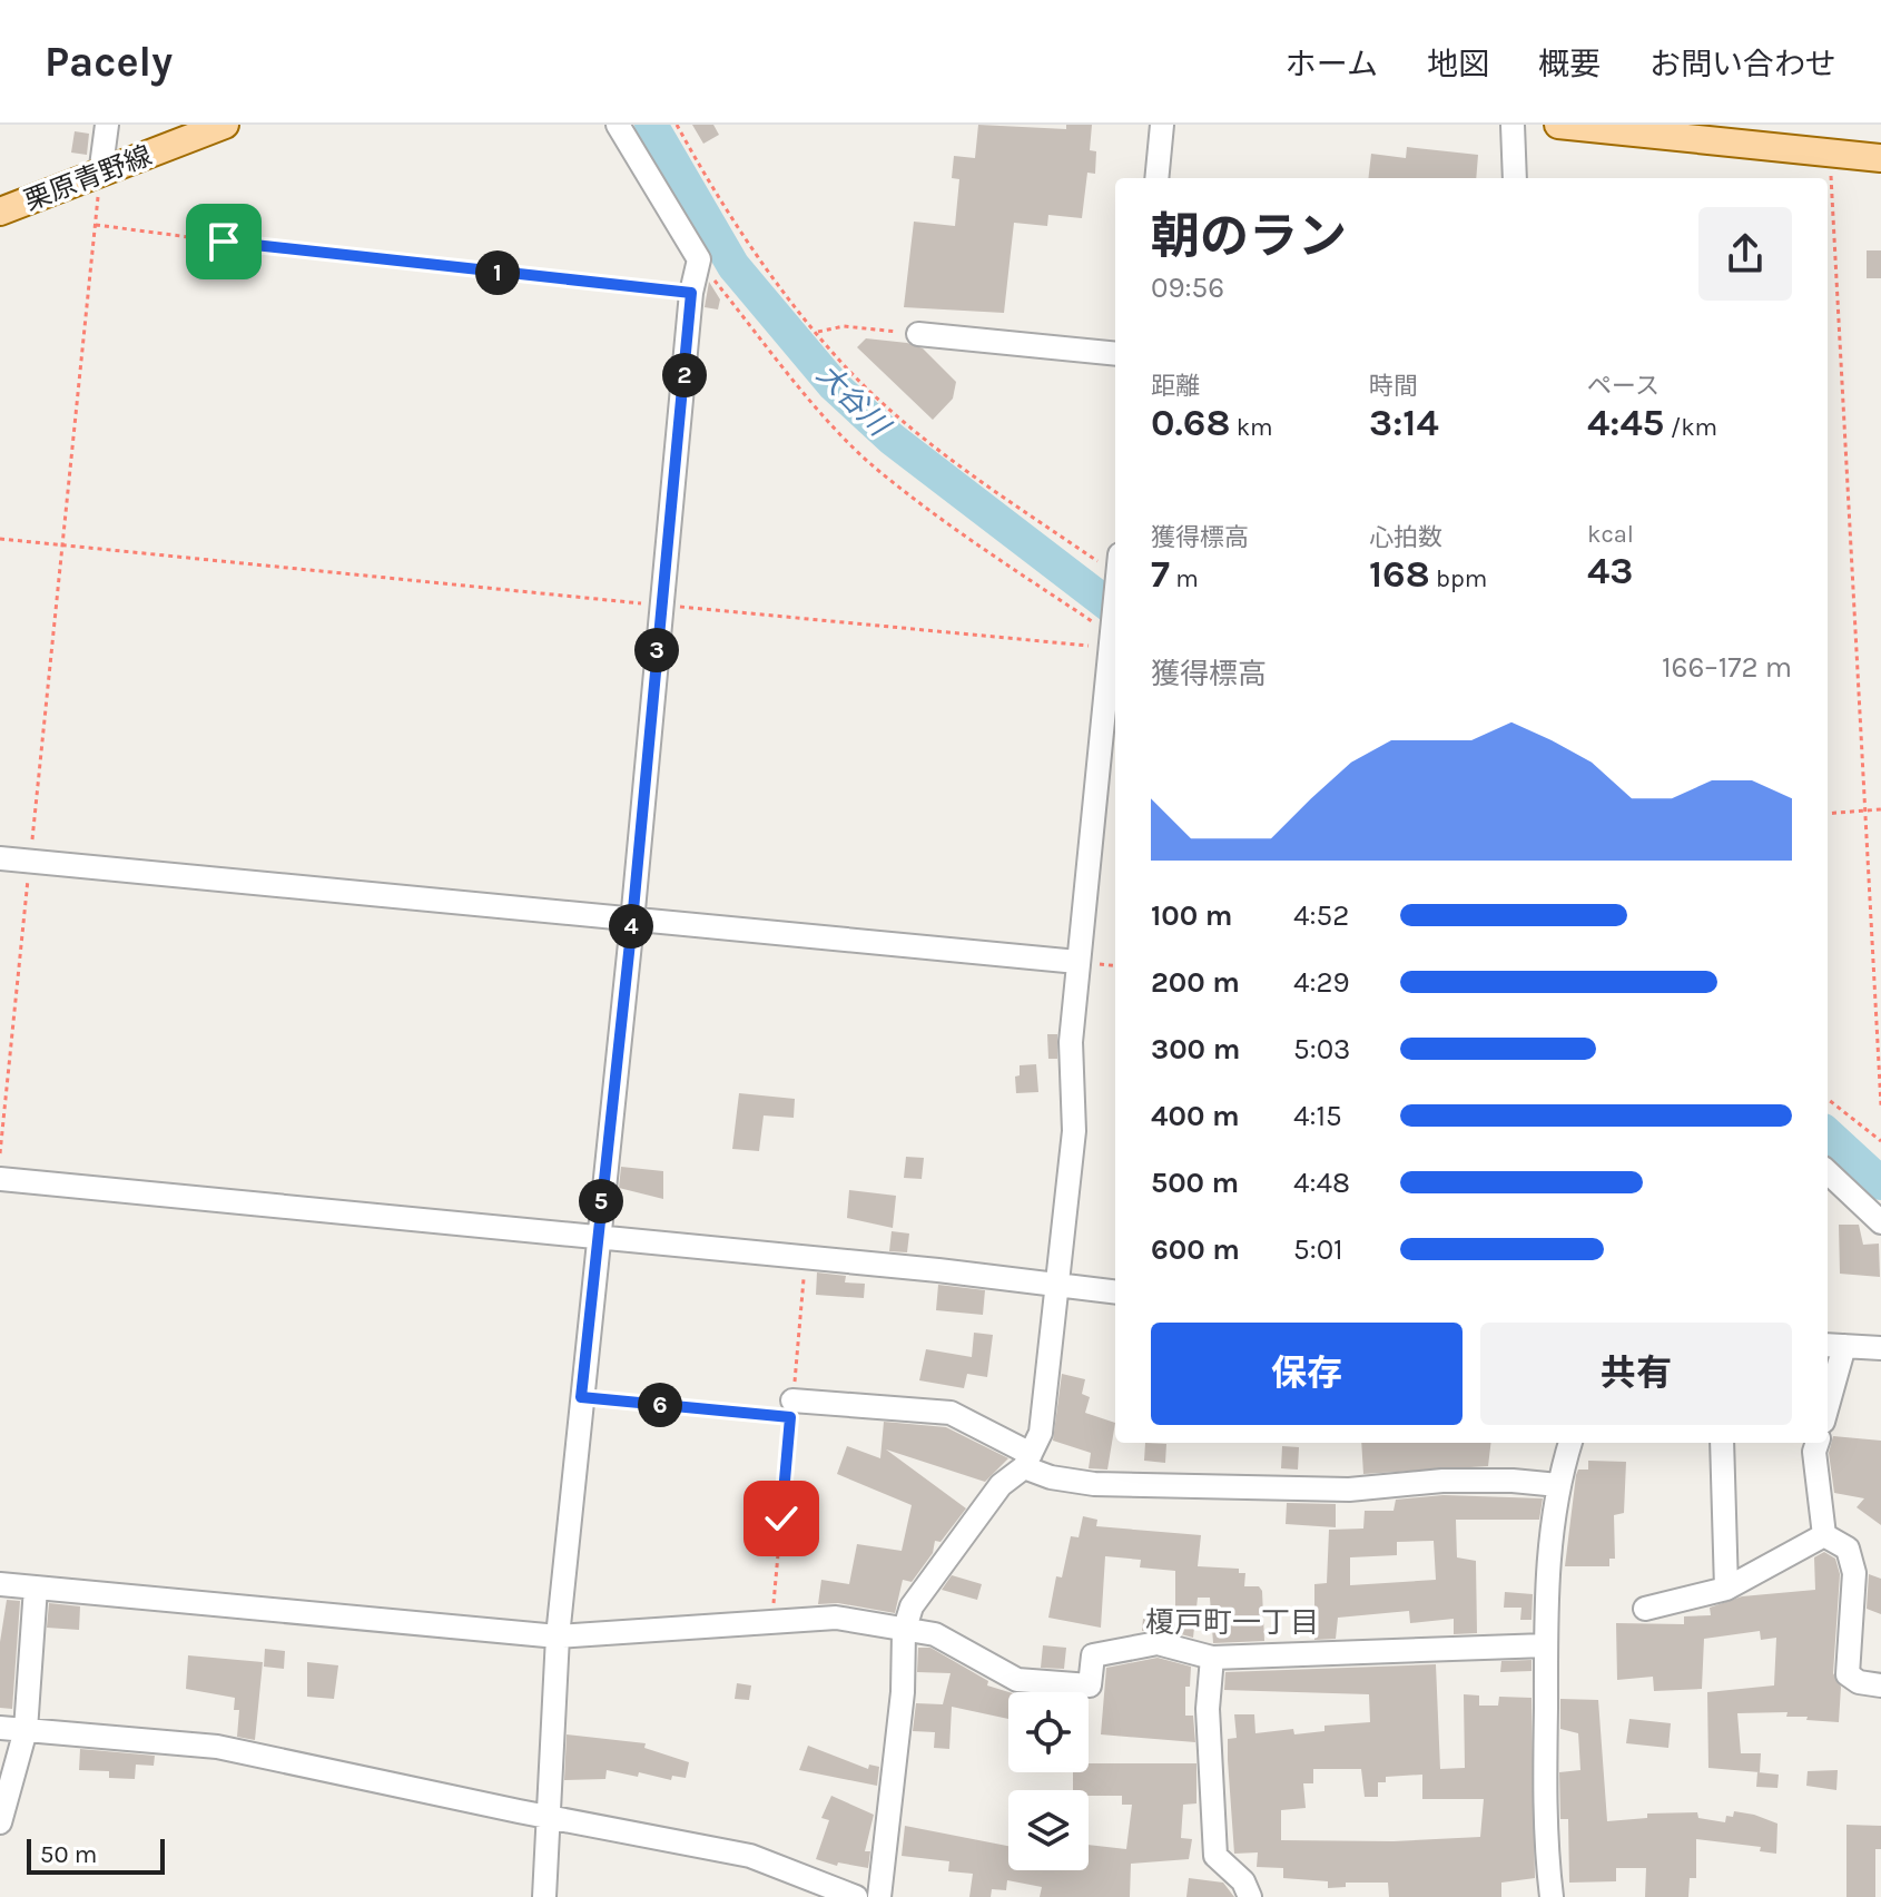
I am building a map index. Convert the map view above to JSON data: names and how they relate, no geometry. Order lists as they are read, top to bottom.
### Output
{
  "streets": {
    "main road": ["栗原青野線"]
  },
  "districts": ["榎戸町一丁目"],
  "water": ["大谷川"],
  "scale_bar": "50 m",
  "page": {
    "header": "Pacely",
    "nav": [
      "ホーム",
      "地図",
      "概要",
      "お問い合わせ"
    ],
    "heading": ["朝のラン", "09:56"],
    "pins": [
      "1",
      "2",
      "3",
      "4",
      "5",
      "6"
    ],
    "stats": [
      ["距離", "0.68 km"],
      ["時間", "3:14"],
      ["ペース", "4:45 /km"],
      ["獲得標高", "7 m"],
      ["心拍数", "168 bpm"],
      ["kcal", "43"]
    ],
    "chart": ["獲得標高", "166–172 m"],
    "list": [
      {
        "name": "100 m",
        "note": "4:52"
      },
      {
        "name": "200 m",
        "note": "4:29"
      },
      {
        "name": "300 m",
        "note": "5:03"
      },
      {
        "name": "400 m",
        "note": "4:15"
      },
      {
        "name": "500 m",
        "note": "4:48"
      },
      {
        "name": "600 m",
        "note": "5:01"
      }
    ],
    "buttons": ["保存", "共有"],
    "scale": "50 m"
  }
}
